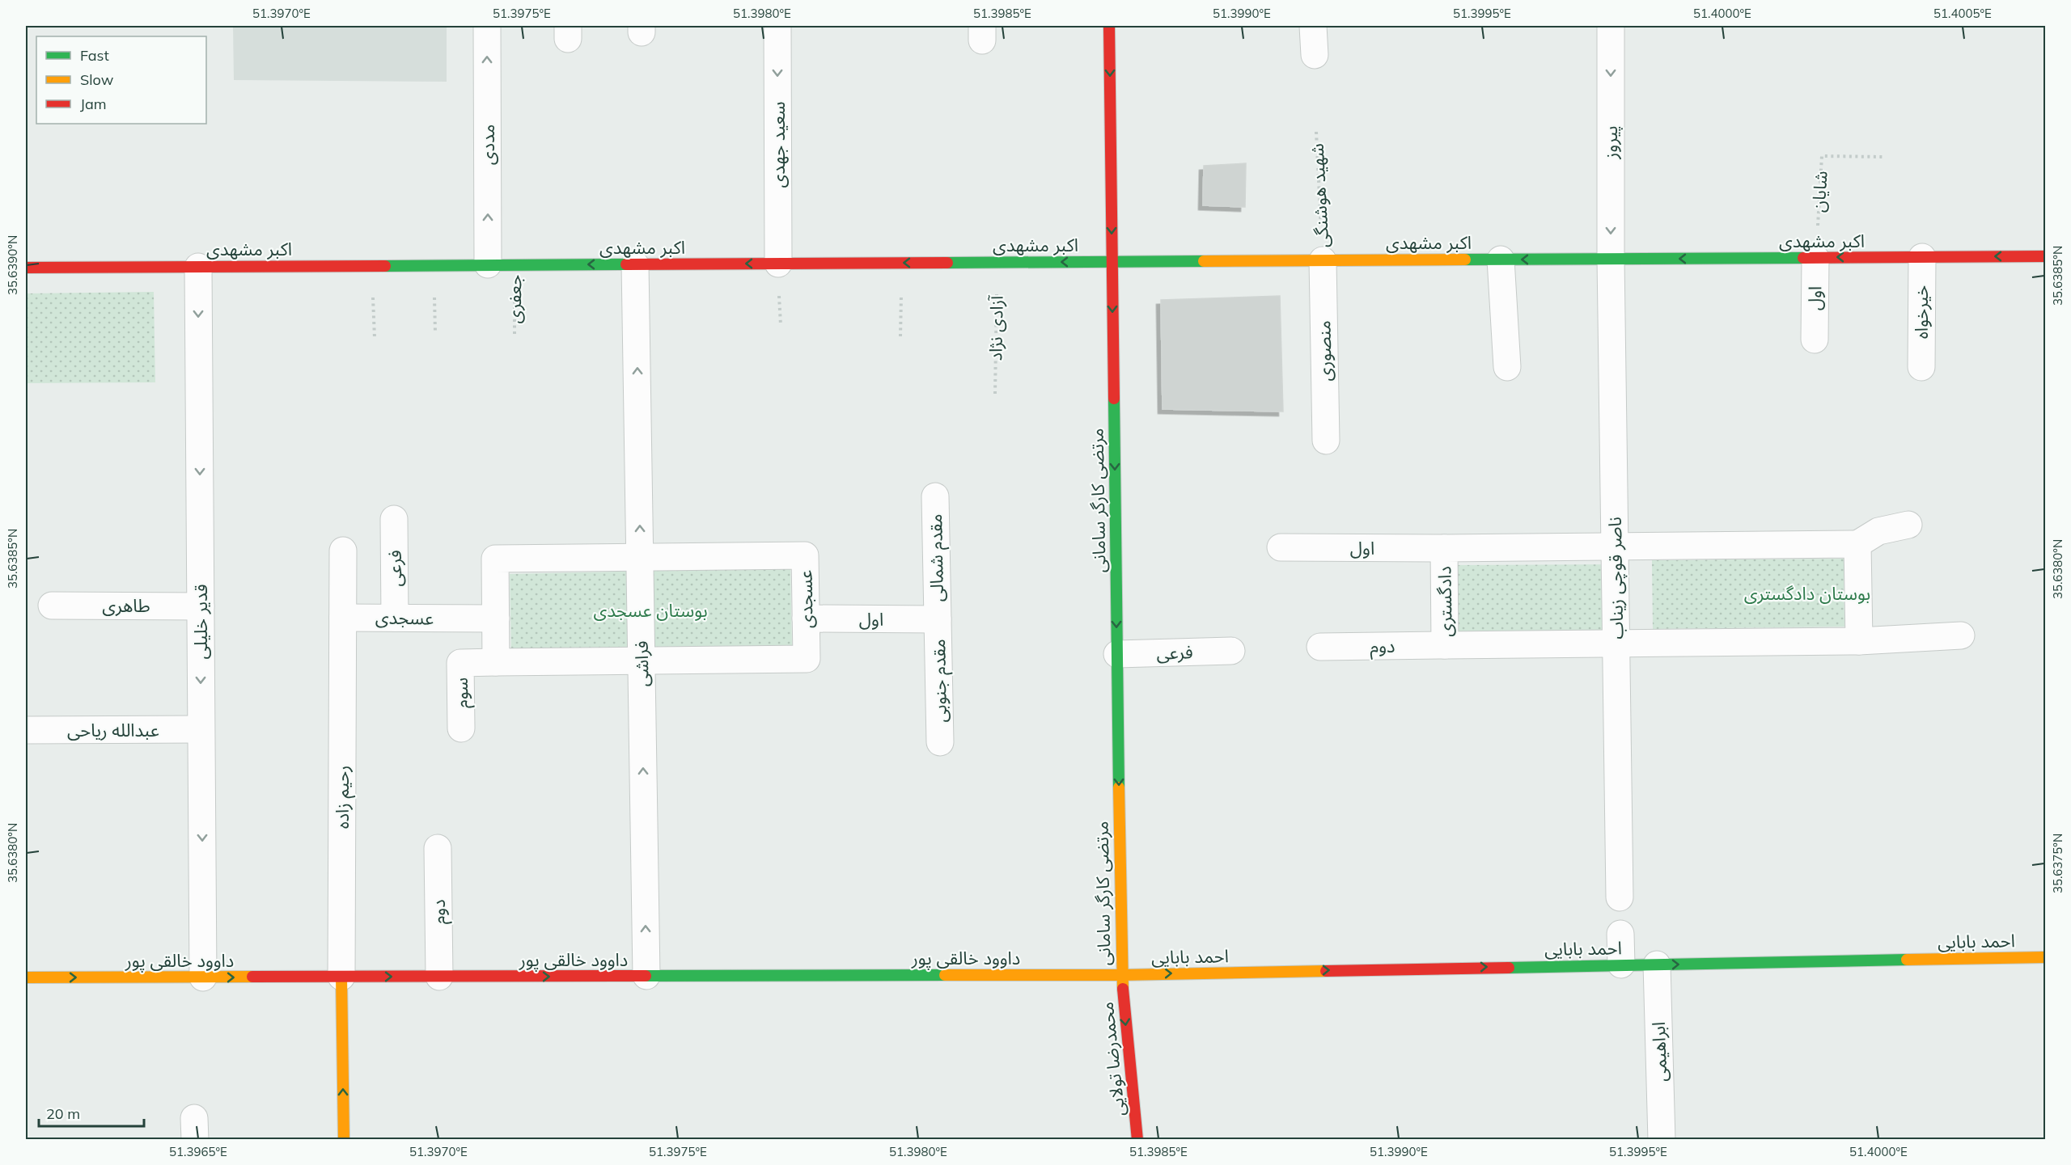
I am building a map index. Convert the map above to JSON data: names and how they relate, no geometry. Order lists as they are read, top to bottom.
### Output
{
  "streets": {
    "street": [
      "پیروز",
      "مددی",
      "سعید جهدی",
      "اکبر مشهدی",
      "اول",
      "خیرخواه",
      "منصوری",
      "مرتضی کارگر سامانی",
      "مقدم شمالی",
      "فرعی",
      "ناصر قوچی زیناب",
      "عسجدی",
      "دادگستری",
      "طاهری",
      "قدیر خلیلی",
      "دوم",
      "فراشی",
      "مقدم جنوبی",
      "سوم",
      "عبدالله ریاحی",
      "رحیم زاده",
      "احمد بابایی",
      "داوود خالقی پور",
      "ابراهیمی",
      "محمدرضا تولایی"
    ],
    "path": [
      "شایان",
      "شهید هوشنگی",
      "جعفری",
      "آزادی نژاد"
    ]
  },
  "crossings": [
    ["پیروز", "اکبر مشهدی"],
    ["پیروز", "ناصر قوچی زیناب"],
    ["مددی", "اکبر مشهدی"],
    ["سعید جهدی", "اکبر مشهدی"],
    ["شایان", "اکبر مشهدی"],
    ["شایان", "اول"],
    ["شهید هوشنگی", "اکبر مشهدی"],
    ["شهید هوشنگی", "منصوری"],
    ["اکبر مشهدی", "اول"],
    ["اکبر مشهدی", "جعفری"],
    ["اکبر مشهدی", "خیرخواه"],
    ["اکبر مشهدی", "آزادی نژاد"],
    ["اکبر مشهدی", "منصوری"],
    ["اکبر مشهدی", "مرتضی کارگر سامانی"],
    ["اکبر مشهدی", "ناصر قوچی زیناب"],
    ["اکبر مشهدی", "قدیر خلیلی"],
    ["اکبر مشهدی", "فراشی"],
    ["اول", "مقدم شمالی"],
    ["اول", "عسجدی"],
    ["اول", "دادگستری"],
    ["اول", "مقدم جنوبی"],
    ["مرتضی کارگر سامانی", "فرعی"],
    ["مرتضی کارگر سامانی", "احمد بابایی"],
    ["مرتضی کارگر سامانی", "داوود خالقی پور"],
    ["مرتضی کارگر سامانی", "محمدرضا تولایی"],
    ["مقدم شمالی", "مقدم جنوبی"],
    ["فرعی", "عسجدی"],
    ["ناصر قوچی زیناب", "دادگستری"],
    ["عسجدی", "فراشی"],
    ["عسجدی", "سوم"],
    ["عسجدی", "رحیم زاده"],
    ["دادگستری", "دوم"],
    ["طاهری", "قدیر خلیلی"],
    ["قدیر خلیلی", "عبدالله ریاحی"],
    ["قدیر خلیلی", "داوود خالقی پور"],
    ["دوم", "داوود خالقی پور"],
    ["فراشی", "داوود خالقی پور"],
    ["رحیم زاده", "داوود خالقی پور"],
    ["احمد بابایی", "داوود خالقی پور"],
    ["احمد بابایی", "ابراهیمی"],
    ["احمد بابایی", "محمدرضا تولایی"],
    ["داوود خالقی پور", "محمدرضا تولایی"]
  ],
  "one_way": [
    "پیروز",
    "مددی",
    "سعید جهدی",
    "اکبر مشهدی",
    "مرتضی کارگر سامانی",
    "قدیر خلیلی",
    "فراشی",
    "احمد بابایی",
    "داوود خالقی پور",
    "محمدرضا تولایی"
  ],
  "parks": ["بوستان دادگستری", "بوستان عسجدی"],
  "legend": ["Fast", "Slow", "Jam"],
  "scale_bar": "20 m",
  "coordinates": [
    "51.3970°E",
    "51.3975°E",
    "51.3980°E",
    "51.3985°E",
    "51.3990°E",
    "51.3995°E",
    "51.4000°E",
    "51.4005°E",
    "35.6390°N",
    "35.6385°N",
    "35.6380°N",
    "35.6375°N",
    "51.3965°E"
  ]
}
